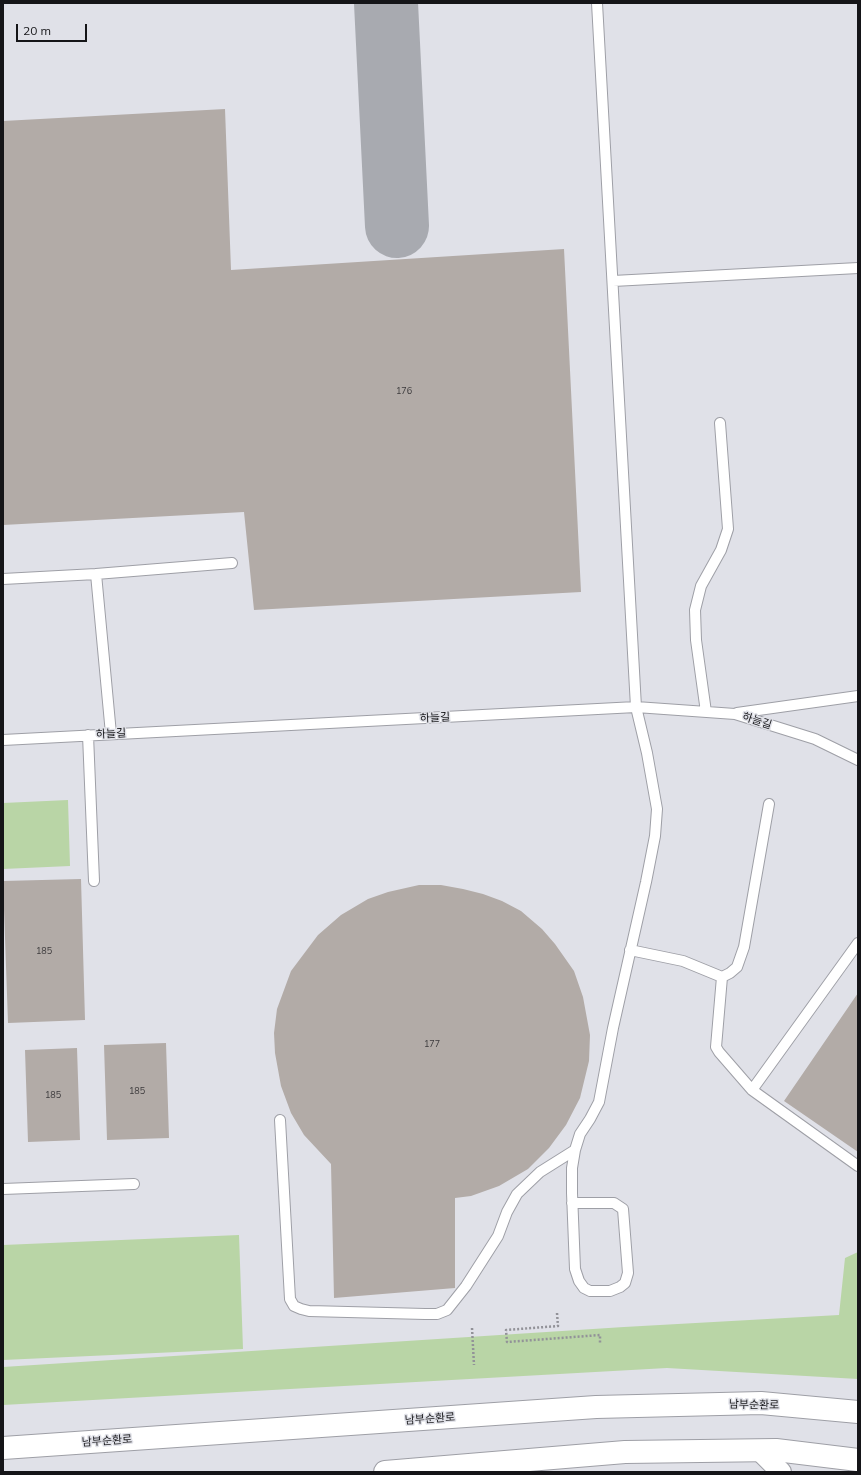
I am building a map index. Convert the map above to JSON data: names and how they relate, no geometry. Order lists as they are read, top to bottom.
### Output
{
  "streets": {
    "main road": ["남부순환로"],
    "lane": ["하늘길"]
  },
  "house_numbers": [
    "176",
    "185",
    "177",
    "185",
    "185"
  ],
  "scale_bar": "20 m"
}
